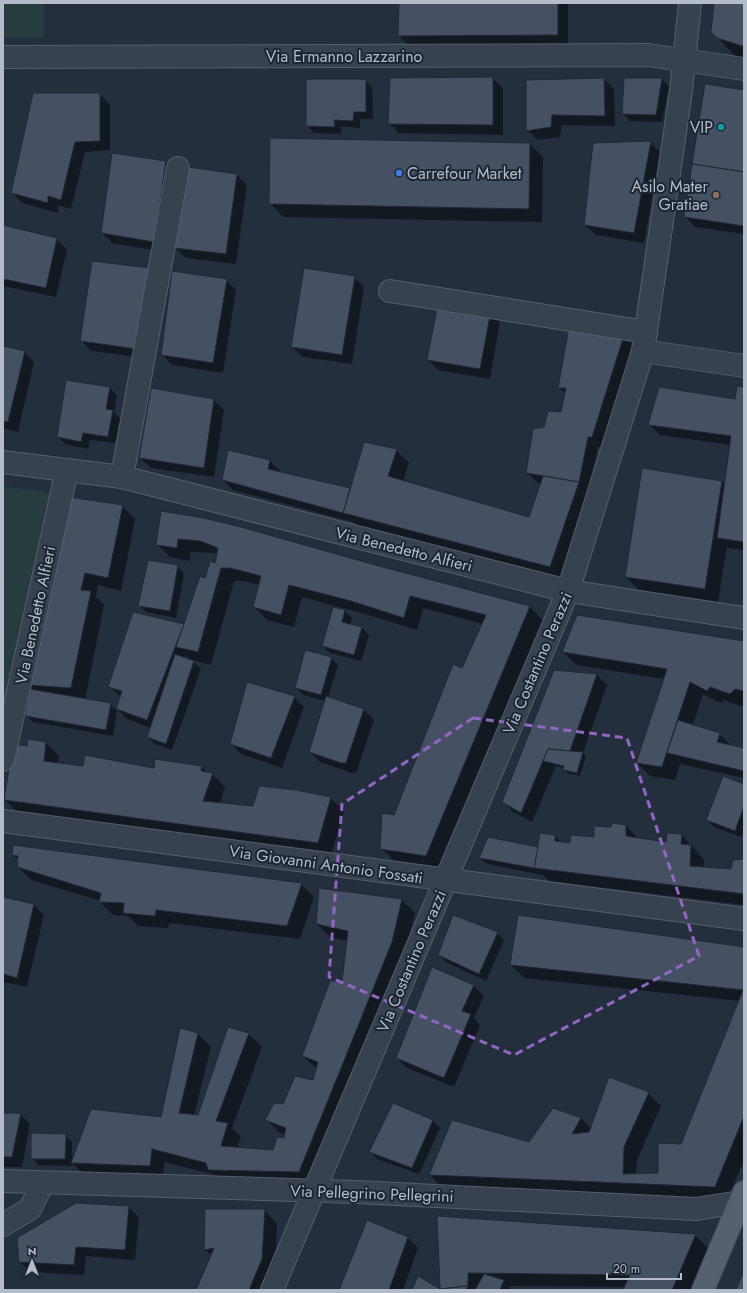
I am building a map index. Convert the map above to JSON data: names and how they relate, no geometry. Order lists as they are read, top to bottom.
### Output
{
  "streets": {
    "street": [
      "Via Ermanno Lazzarino",
      "Via Benedetto Alfieri",
      "Via Costantino Perazzi",
      "Via Giovanni Antonio Fossati",
      "Via Pellegrino Pellegrini"
    ]
  },
  "crossings": [
    ["Via Ermanno Lazzarino", "Via Costantino Perazzi"],
    ["Via Benedetto Alfieri", "Via Costantino Perazzi"],
    ["Via Costantino Perazzi", "Via Giovanni Antonio Fossati"],
    ["Via Costantino Perazzi", "Via Pellegrino Pellegrini"]
  ],
  "places": ["VIP", "Carrefour Market", "Asilo Mater Gratiae"],
  "scale_bar": "20 m",
  "north": "top"
}
